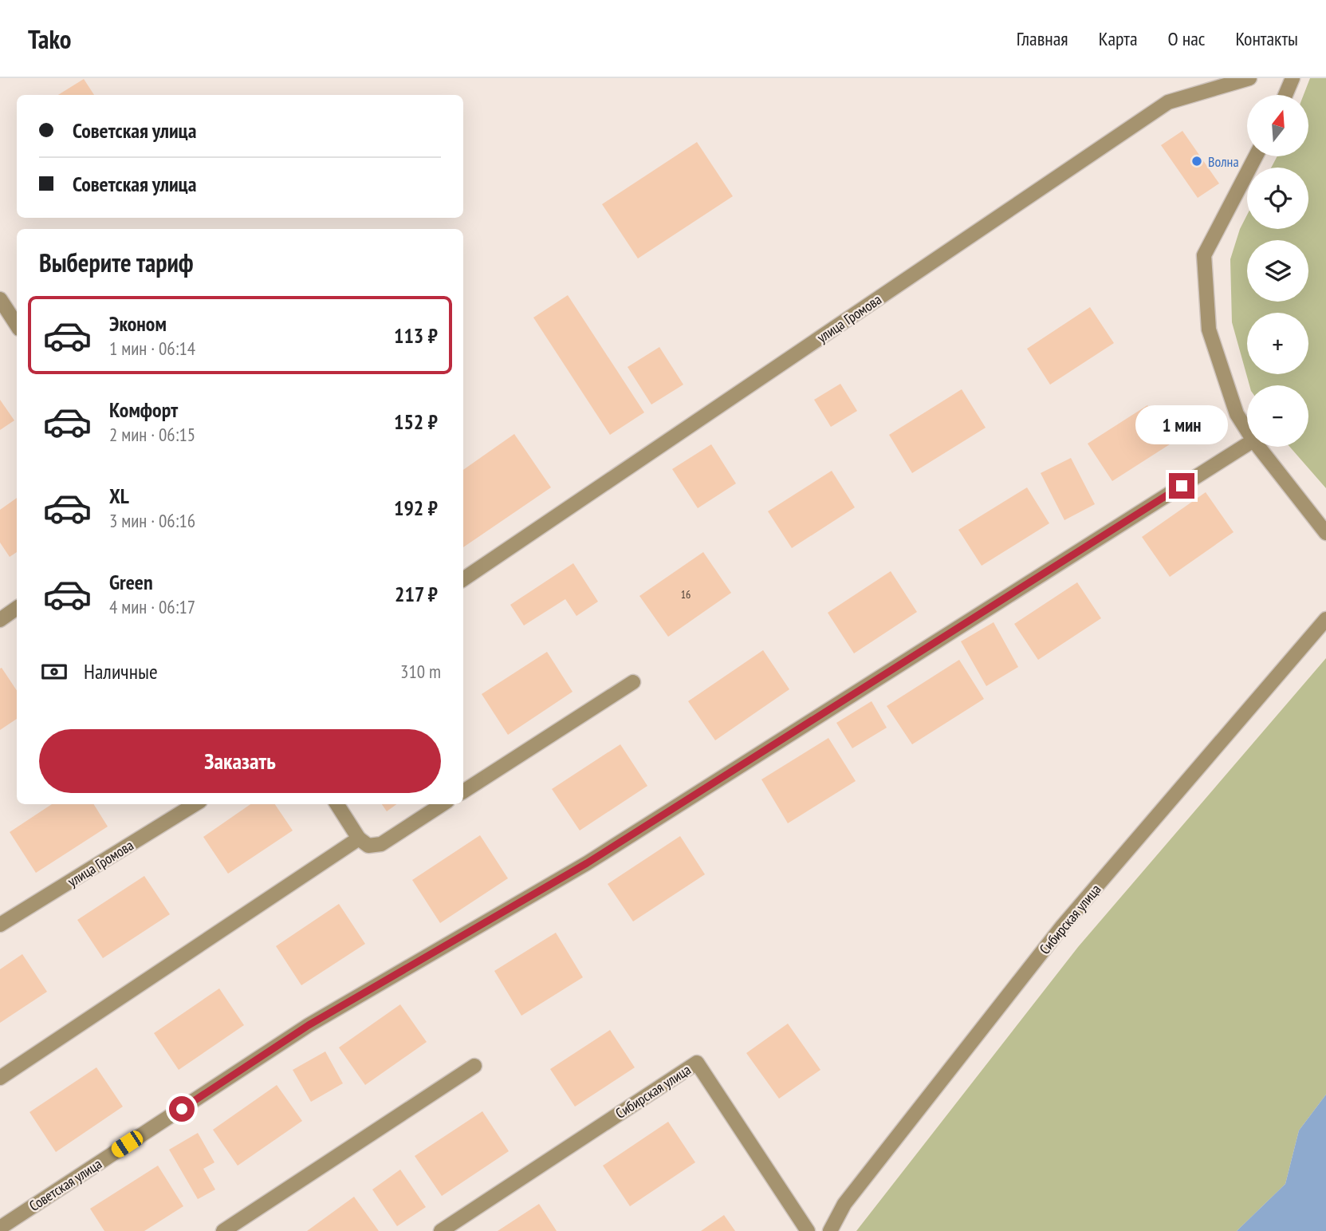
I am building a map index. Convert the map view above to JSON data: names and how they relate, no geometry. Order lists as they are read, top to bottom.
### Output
{
  "streets": {
    "street": ["улица Громова", "Сибирская улица", "Советская улица"]
  },
  "places": ["Волна"],
  "house_numbers": ["16"],
  "north": "top",
  "page": {
    "header": "Tako",
    "nav": [
      "Главная",
      "Карта",
      "О нас",
      "Контакты"
    ],
    "map_buttons": ["+", "−"],
    "banner": ["Советская улица", "Советская улица"],
    "heading": "Выберите тариф",
    "list": [
      {
        "name": "Эконом",
        "note": "1 мин · 06:14",
        "value": "113 ₽"
      },
      {
        "name": "Комфорт",
        "note": "2 мин · 06:15",
        "value": "152 ₽"
      },
      {
        "name": "XL",
        "note": "3 мин · 06:16",
        "value": "192 ₽"
      },
      {
        "name": "Green",
        "note": "4 мин · 06:17",
        "value": "217 ₽"
      }
    ],
    "bubble": "1 мин",
    "pay": ["Наличные", "310 m"],
    "buttons": "Заказать"
  }
}
